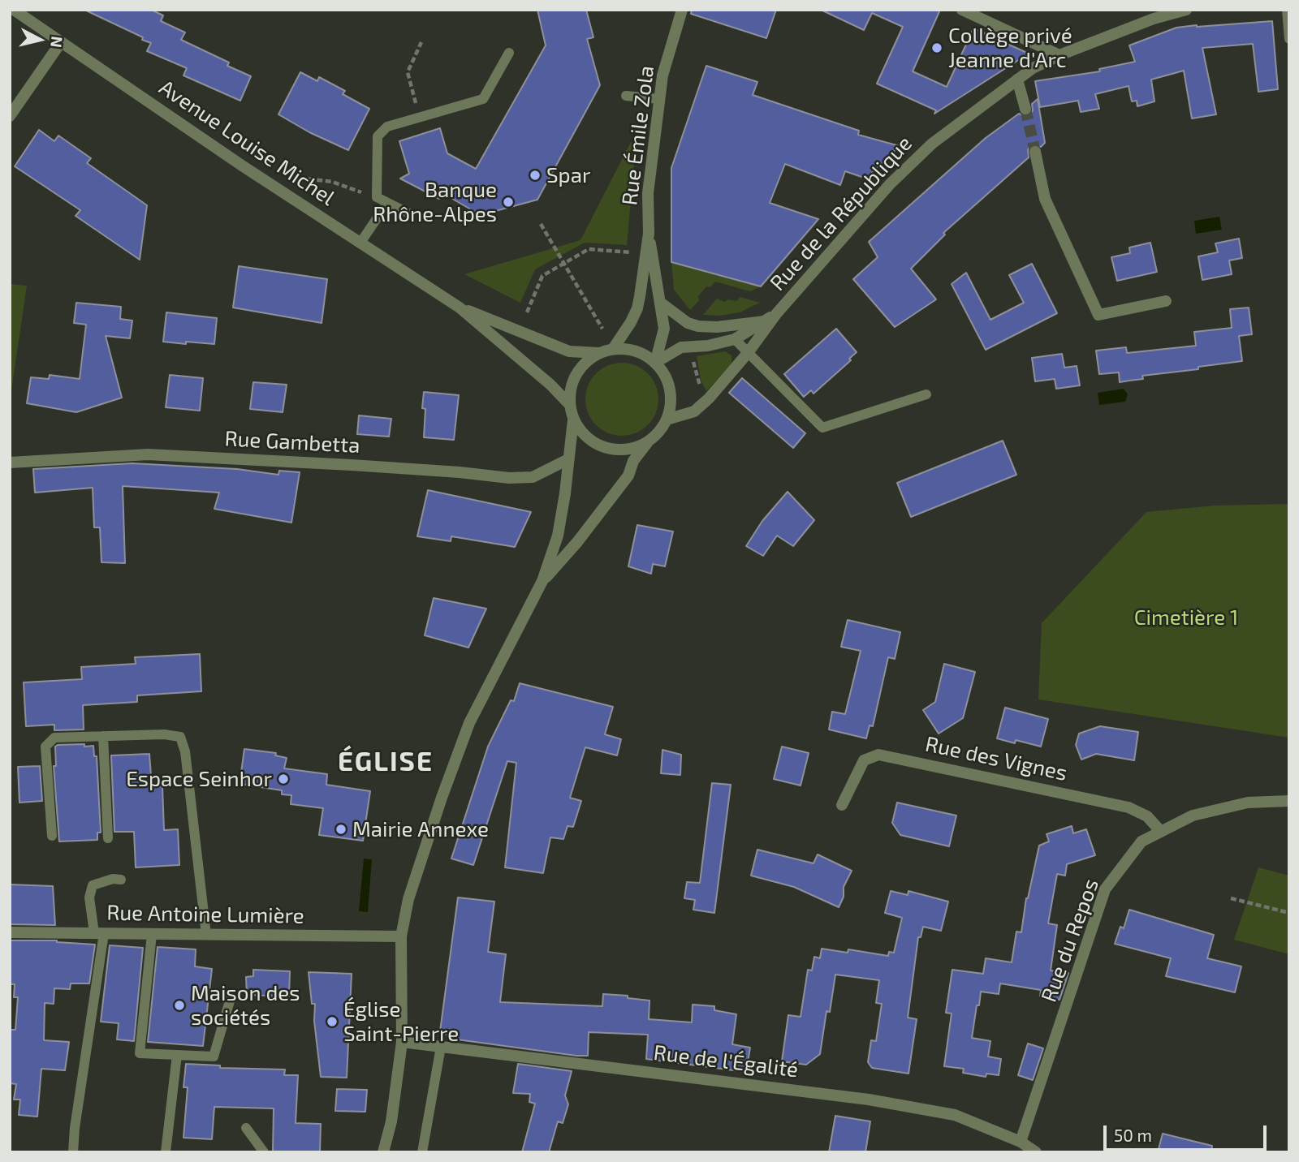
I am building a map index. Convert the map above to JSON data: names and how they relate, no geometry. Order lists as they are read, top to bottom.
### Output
{
  "streets": {
    "street": [
      "Rue Émile Zola",
      "Avenue Louise Michel",
      "Rue de la République",
      "Rue Gambetta",
      "Rue des Vignes",
      "Rue Antoine Lumière",
      "Rue du Repos",
      "Rue de l'Égalité"
    ]
  },
  "crossings": [
    ["Rue Émile Zola", "Avenue Louise Michel"],
    ["Rue Émile Zola", "Rue de la République"],
    ["Avenue Louise Michel", "Rue de la République"],
    ["Rue des Vignes", "Rue du Repos"],
    ["Rue du Repos", "Rue de l'Égalité"]
  ],
  "districts": ["ÉGLISE"],
  "parks": ["Cimetière 1"],
  "places": [
    "Collège privé Jeanne d'Arc",
    "Spar",
    "Banque Rhône-Alpes",
    "Espace Seinhor",
    "Mairie Annexe",
    "Maison des sociétés",
    "Église Saint-Pierre"
  ],
  "scale_bar": "50 m",
  "north": "right"
}
